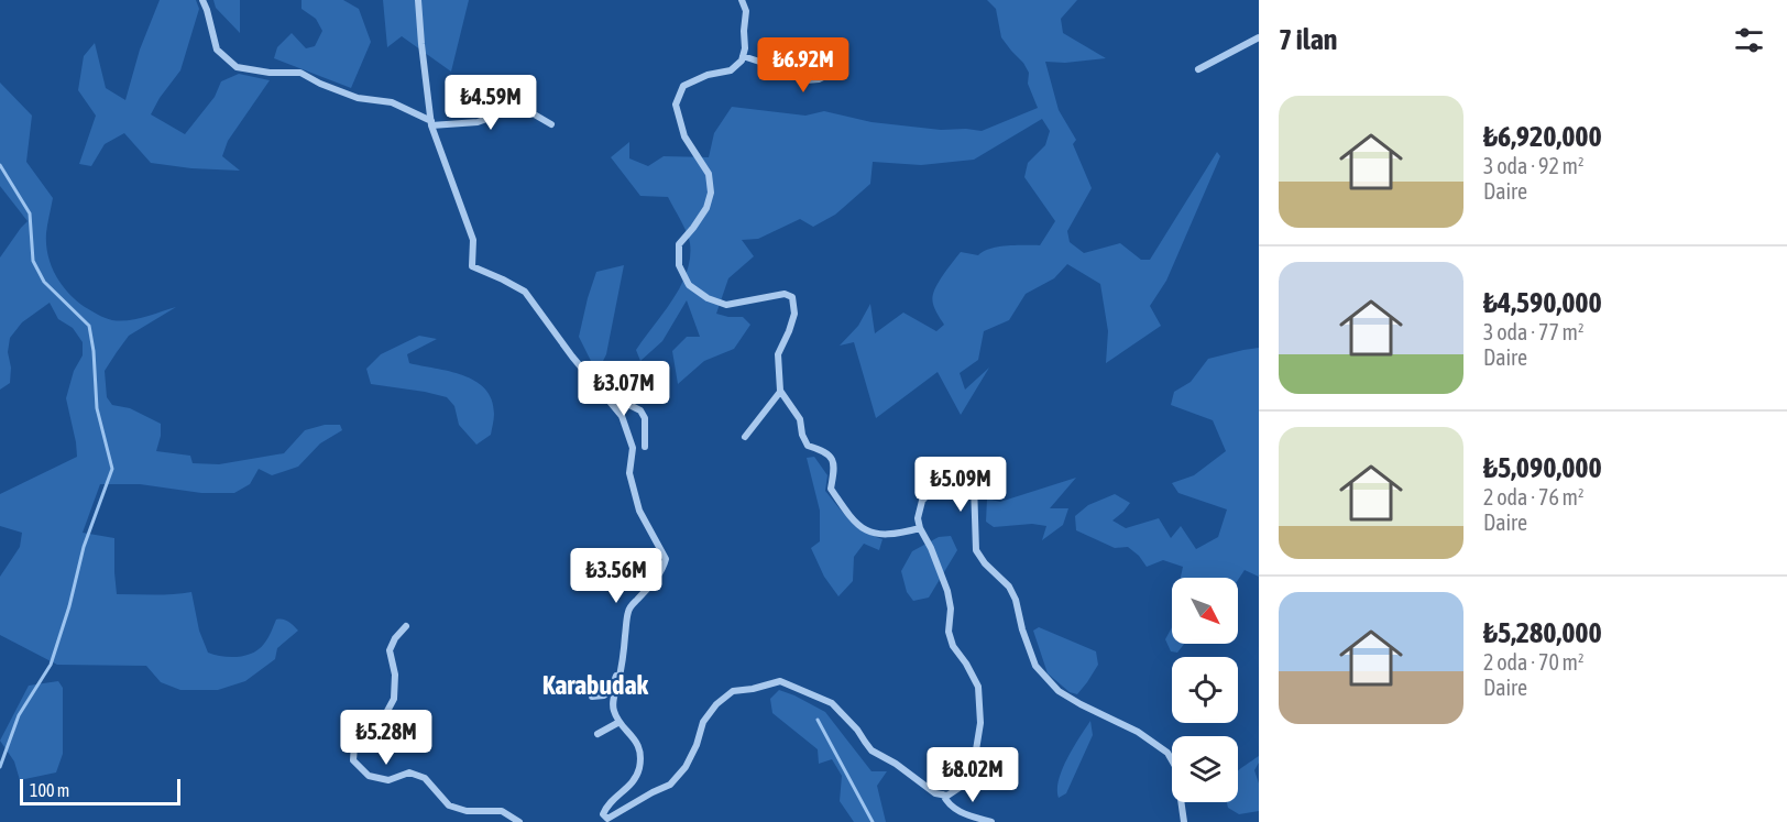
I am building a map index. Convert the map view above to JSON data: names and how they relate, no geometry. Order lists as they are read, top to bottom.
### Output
{
  "districts": ["Karabudak"],
  "scale_bar": "100 m",
  "north": "bottom right",
  "page": {
    "heading": "7 ilan",
    "price": [
      "₺6.92M",
      "₺4.59M",
      "₺3.07M",
      "₺5.09M",
      "₺3.56M",
      "₺5.28M",
      "₺8.02M"
    ],
    "list": [
      {
        "name": "₺6,920,000",
        "note": "3 oda · 92 m² · Daire"
      },
      {
        "name": "₺4,590,000",
        "note": "3 oda · 77 m² · Daire"
      },
      {
        "name": "₺5,090,000",
        "note": "2 oda · 76 m² · Daire"
      },
      {
        "name": "₺5,280,000",
        "note": "2 oda · 70 m² · Daire"
      }
    ],
    "scale": "100 m"
  }
}
